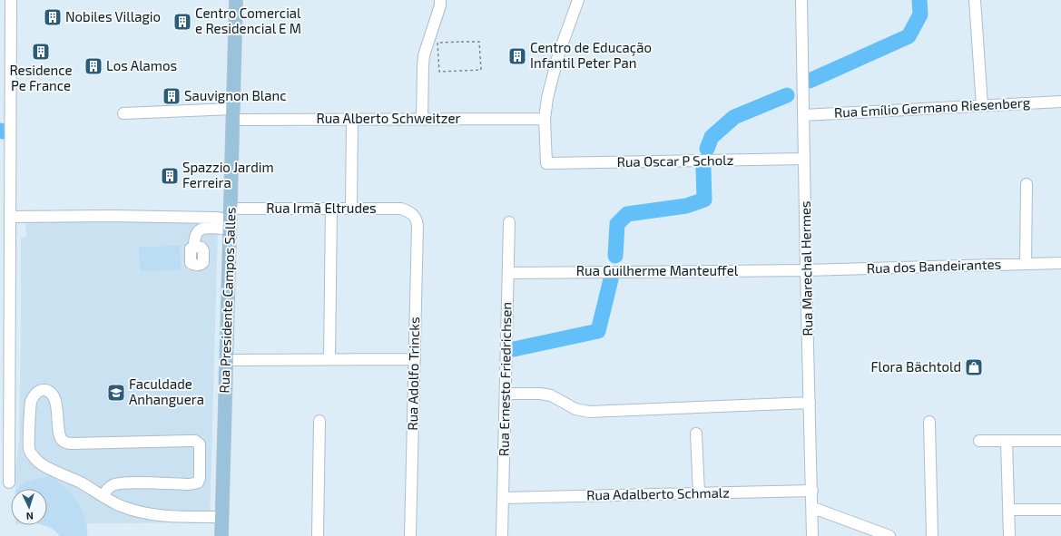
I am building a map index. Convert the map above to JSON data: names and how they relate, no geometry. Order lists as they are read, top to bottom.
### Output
{
  "streets": {
    "main road": ["Rua Presidente Campos Salles"],
    "street": [
      "Rua Emílio Germano Riesenberg",
      "Rua Alberto Schweitzer",
      "Rua Oscar P Scholz",
      "Rua Irmã Eltrudes",
      "Rua dos Bandeirantes",
      "Rua Marechal Hermes",
      "Rua Guilherme Manteuffel",
      "Rua Adolfo Trincks",
      "Rua Ernesto Friedrichsen",
      "Rua Adalberto Schmalz"
    ]
  },
  "crossings": [
    ["Rua Emílio Germano Riesenberg", "Rua Marechal Hermes"],
    ["Rua Alberto Schweitzer", "Rua Oscar P Scholz"],
    ["Rua Alberto Schweitzer", "Rua Presidente Campos Salles"],
    ["Rua Oscar P Scholz", "Rua Marechal Hermes"],
    ["Rua Irmã Eltrudes", "Rua Presidente Campos Salles"],
    ["Rua Irmã Eltrudes", "Rua Adolfo Trincks"],
    ["Rua dos Bandeirantes", "Rua Marechal Hermes"],
    ["Rua dos Bandeirantes", "Rua Guilherme Manteuffel"],
    ["Rua Marechal Hermes", "Rua Guilherme Manteuffel"],
    ["Rua Marechal Hermes", "Rua Adalberto Schmalz"],
    ["Rua Guilherme Manteuffel", "Rua Ernesto Friedrichsen"],
    ["Rua Ernesto Friedrichsen", "Rua Adalberto Schmalz"]
  ],
  "places": {
    "building": [
      "Nobiles Villagio",
      "Centro Comercial e Residencial E M",
      "Residence Pe France",
      "Centro de Educação Infantil Peter Pan",
      "Los Alamos",
      "Sauvignon Blanc",
      "Spazzio Jardim Ferreira"
    ],
    "shop": ["Flora Bächtold"],
    "school or university": ["Faculdade Anhanguera"]
  },
  "north": "bottom"
}
